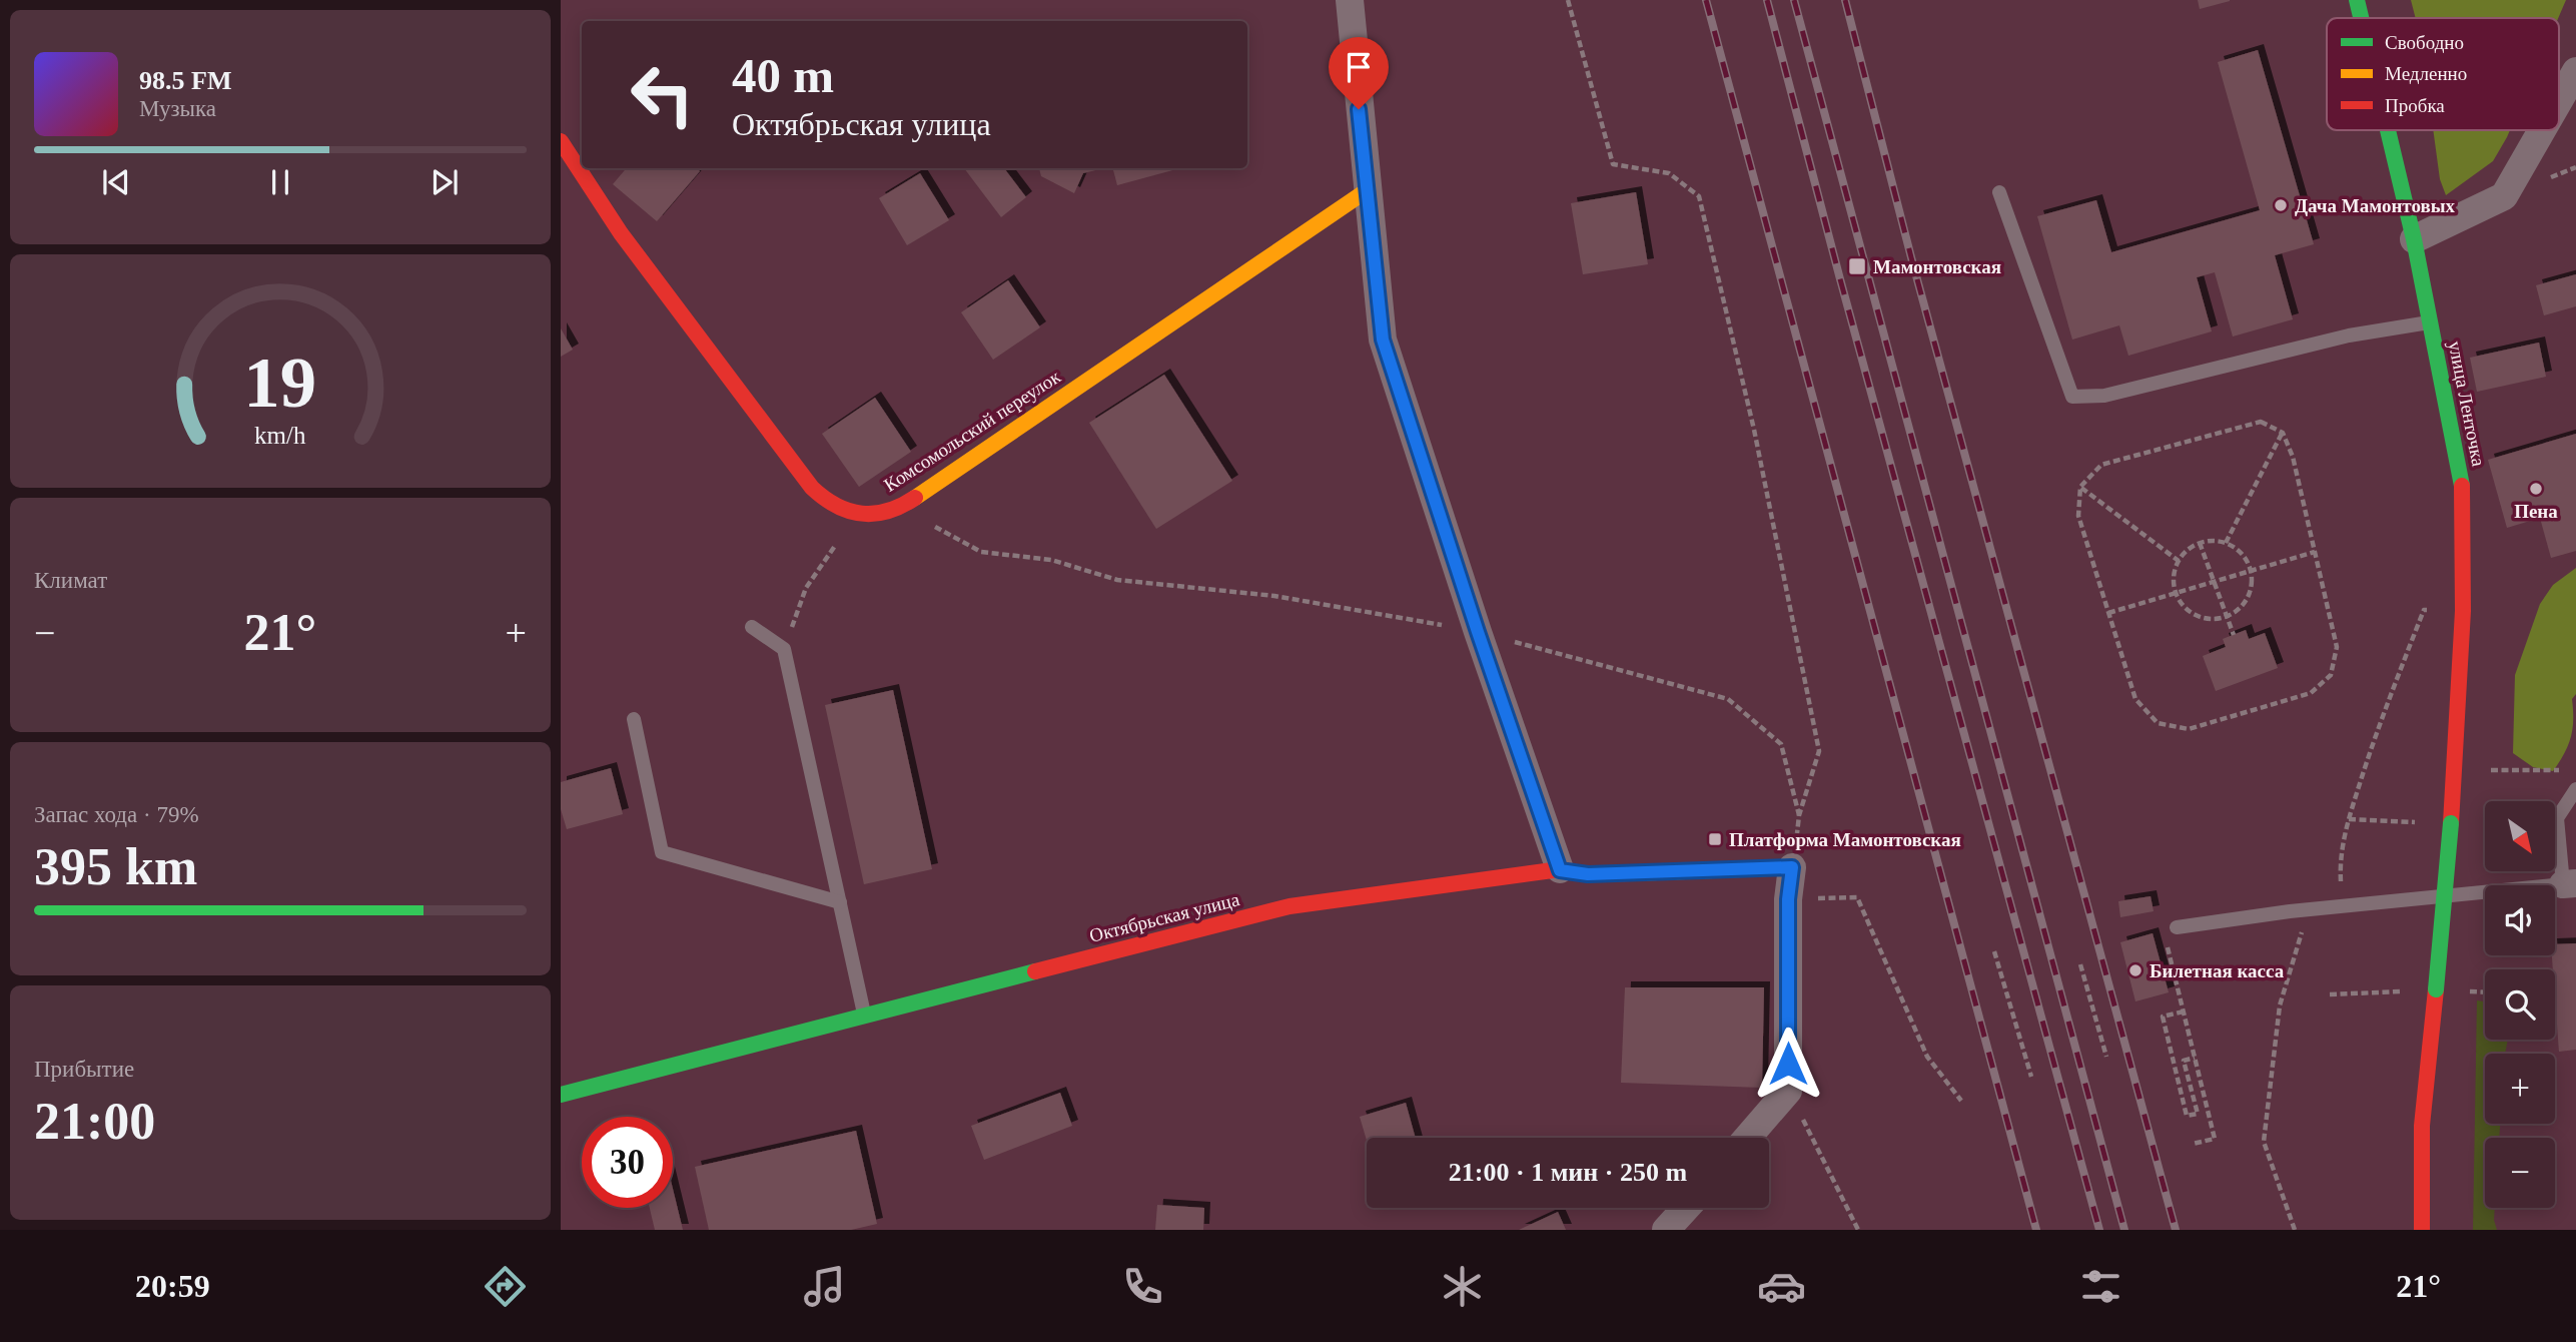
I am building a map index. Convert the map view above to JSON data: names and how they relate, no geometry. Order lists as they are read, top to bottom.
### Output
{
  "streets": {
    "street": ["улица Ленточка", "Комсомольский переулок", "Октябрьская улица"]
  },
  "places": {
    "other": ["Дача Мамонтовых", "Пена", "Билетная касса"],
    "transit": ["Мамонтовская", "Платформа Мамонтовская"]
  },
  "legend": ["Свободно", "Медленно", "Пробка"],
  "north": "bottom right",
  "page": {
    "turn": ["40 m", "Октябрьская улица"],
    "song": ["98.5 FM", "Музыка"],
    "tile": [
      "Климат",
      ["Запас хода · 79%", "395 km"],
      ["Прибытие", "21:00"]
    ],
    "heat": ["−", "21°", "+"],
    "map_buttons": ["+", "−"],
    "limit": "30",
    "trip": "21:00 · 1 мин · 250 m",
    "tabs": ["20:59", "21°"],
    "gauge": ["19", "km/h"]
  }
}
